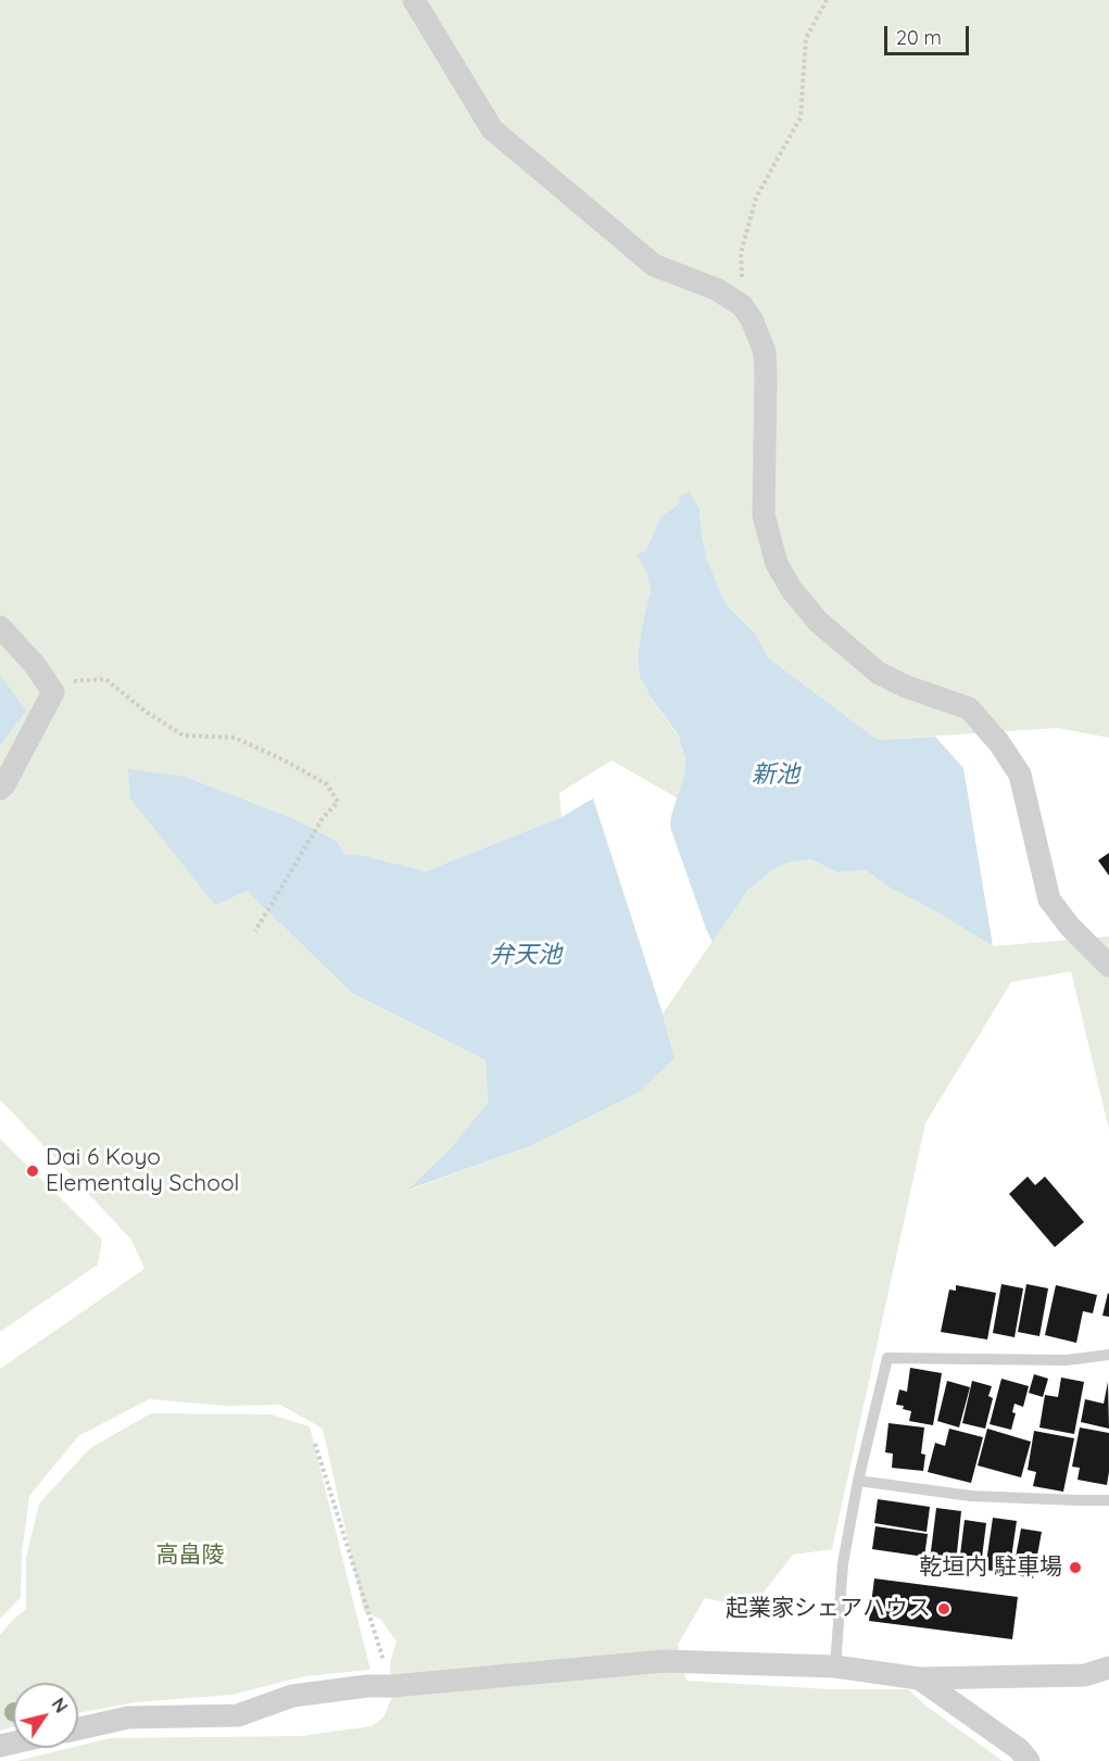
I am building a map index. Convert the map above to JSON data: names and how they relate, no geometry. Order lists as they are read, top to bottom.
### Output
{
  "water": ["新池", "弁天池"],
  "parks": ["高畠陵"],
  "places": ["Dai 6 Koyo Elementaly School", "乾垣内 駐車場", "起業家シェアハウス"],
  "scale_bar": "20 m",
  "north": "top right"
}
